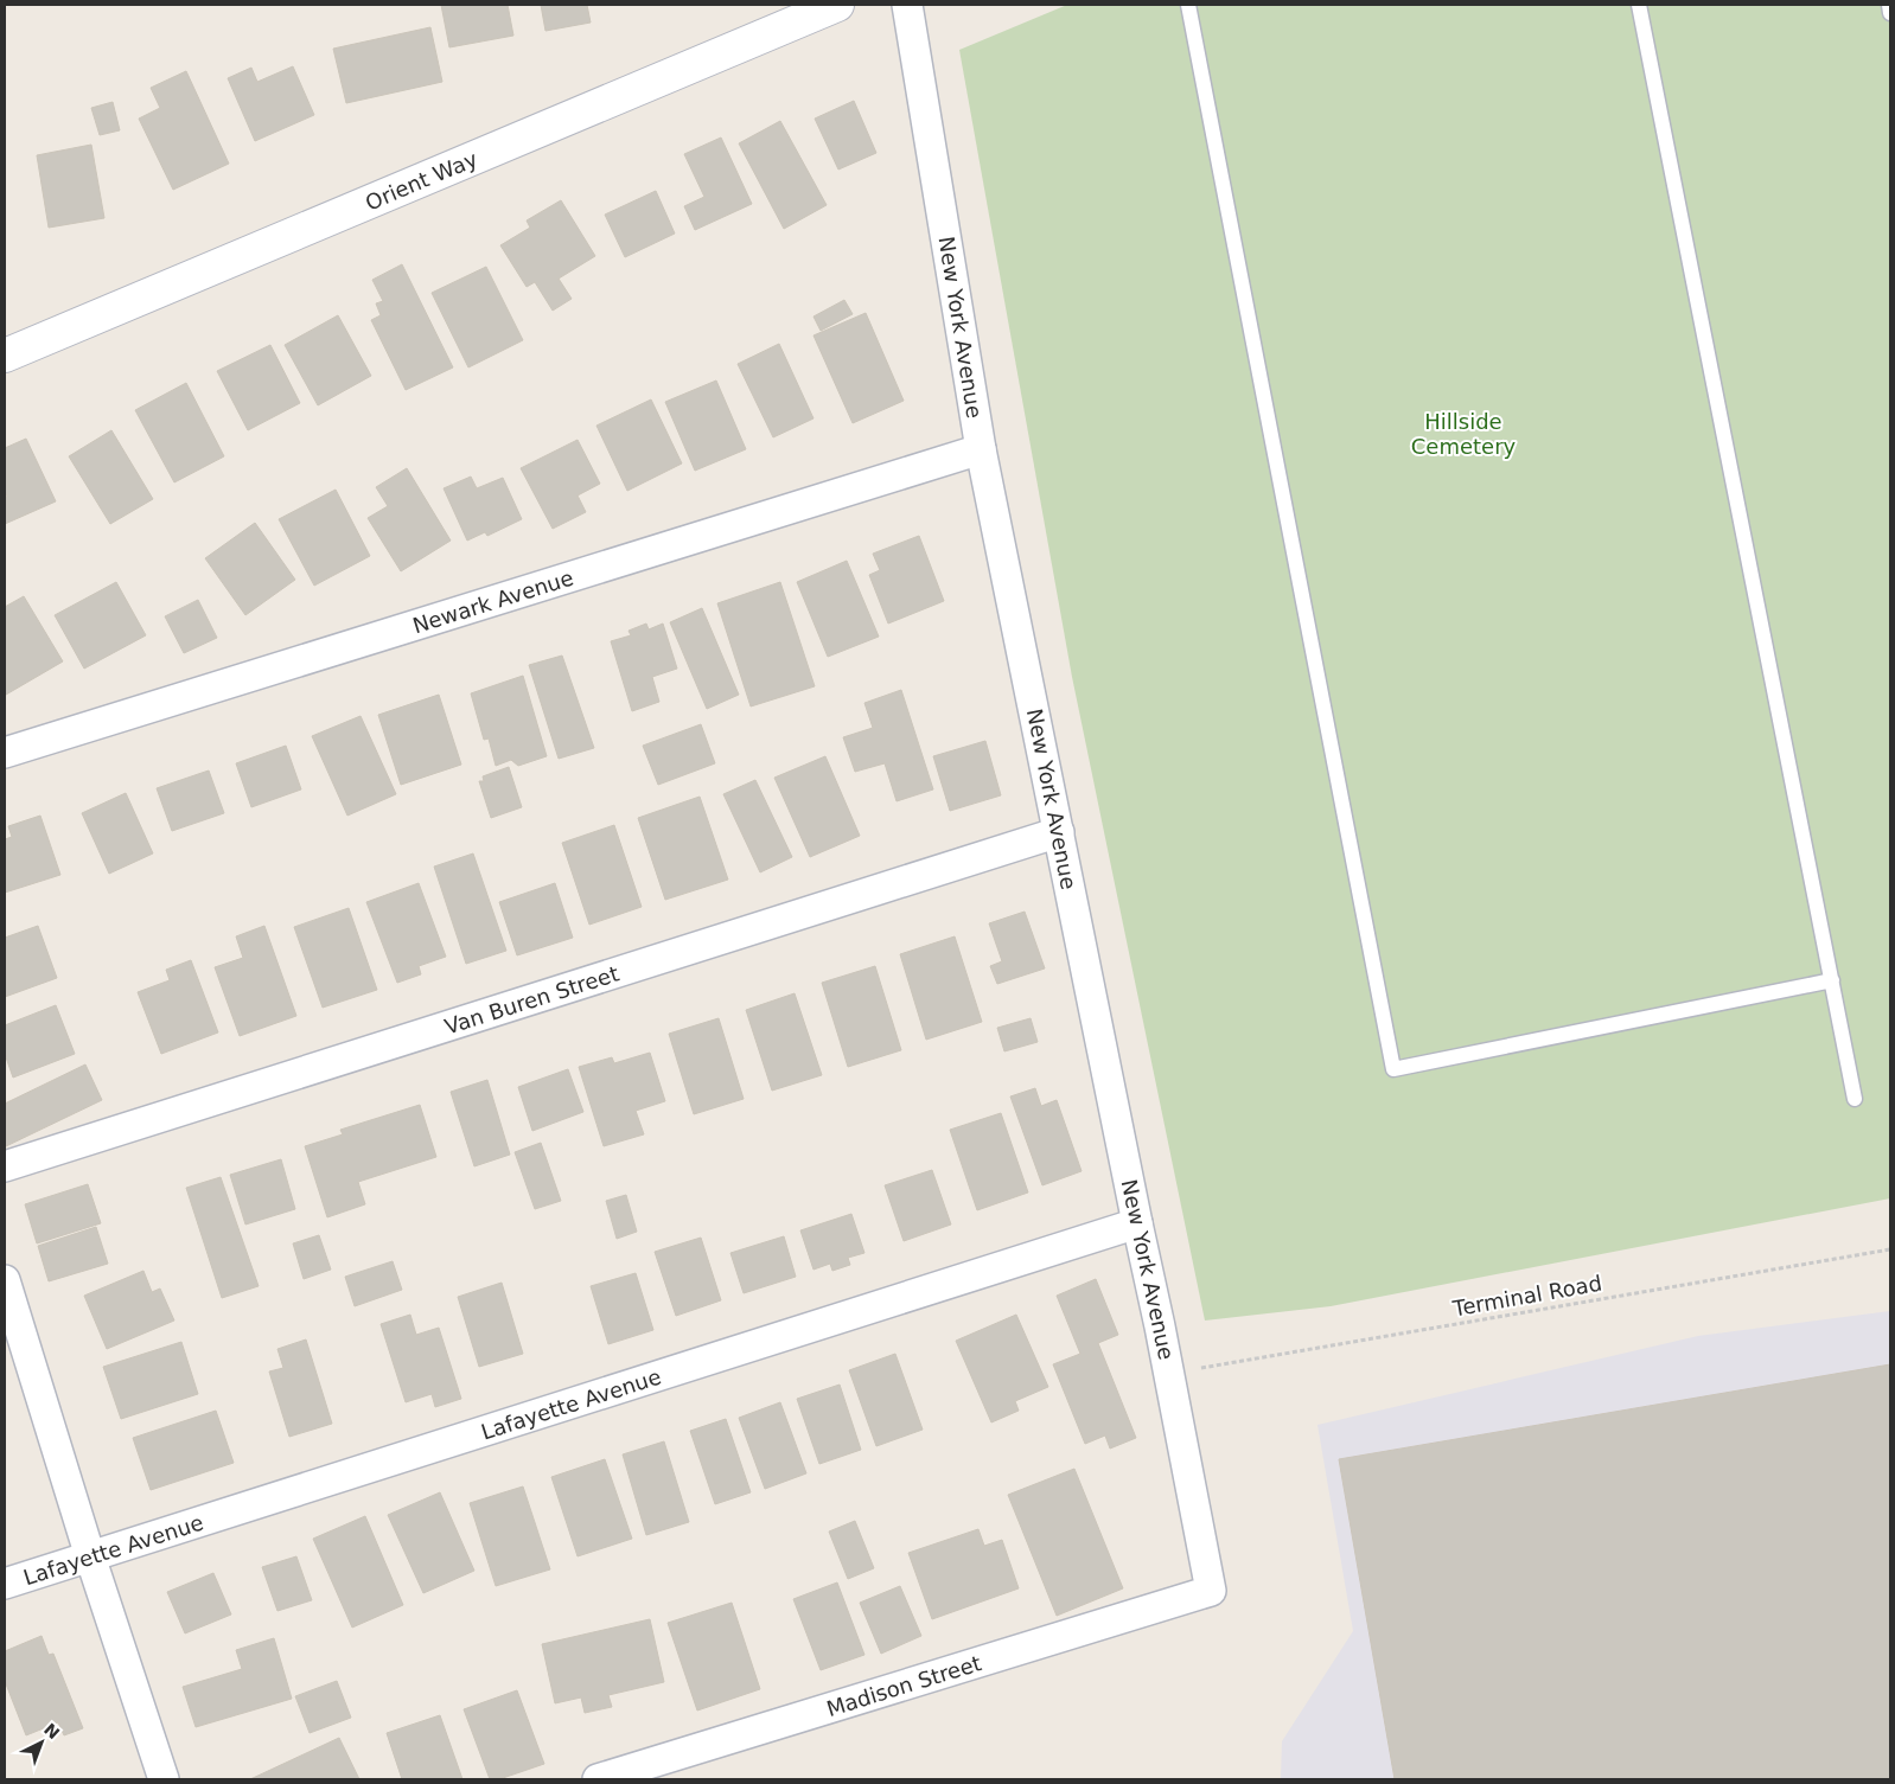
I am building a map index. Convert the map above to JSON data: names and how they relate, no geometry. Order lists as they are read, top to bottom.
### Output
{
  "streets": {
    "street": [
      "Orient Way",
      "New York Avenue",
      "Newark Avenue",
      "Van Buren Street",
      "Lafayette Avenue",
      "Madison Street"
    ],
    "path": ["Terminal Road"]
  },
  "crossings": [
    ["New York Avenue", "Newark Avenue"],
    ["New York Avenue", "Van Buren Street"],
    ["New York Avenue", "Terminal Road"],
    ["New York Avenue", "Lafayette Avenue"],
    ["New York Avenue", "Madison Street"]
  ],
  "parks": ["Hillside Cemetery"],
  "north": "top right"
}
